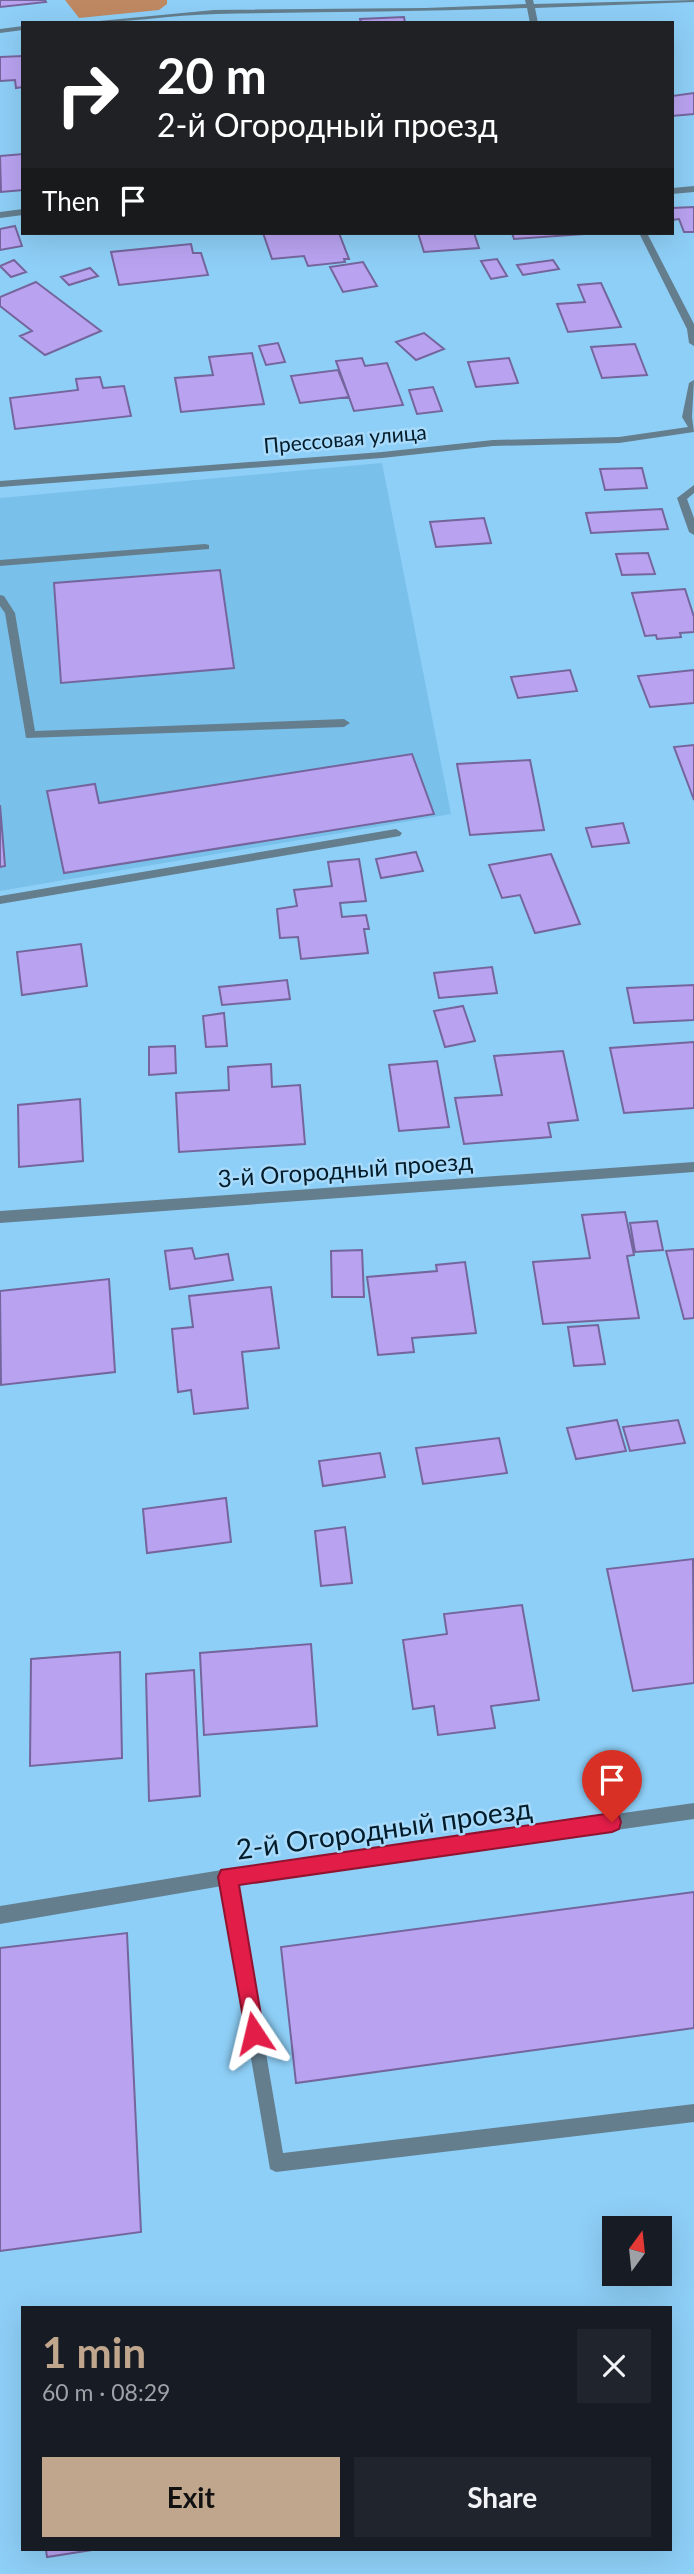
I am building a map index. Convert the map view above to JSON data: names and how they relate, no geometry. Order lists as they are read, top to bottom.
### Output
{
  "streets": {
    "street": ["Прессовая улица", "3-й Огородный проезд", "2-й Огородный проезд"]
  },
  "north": "top",
  "page": {
    "turn": ["20 m", "2-й Огородный проезд"],
    "then": "Then",
    "heading": ["1 min", "60 m · 08:29"],
    "buttons": ["Exit", "Share"]
  }
}
